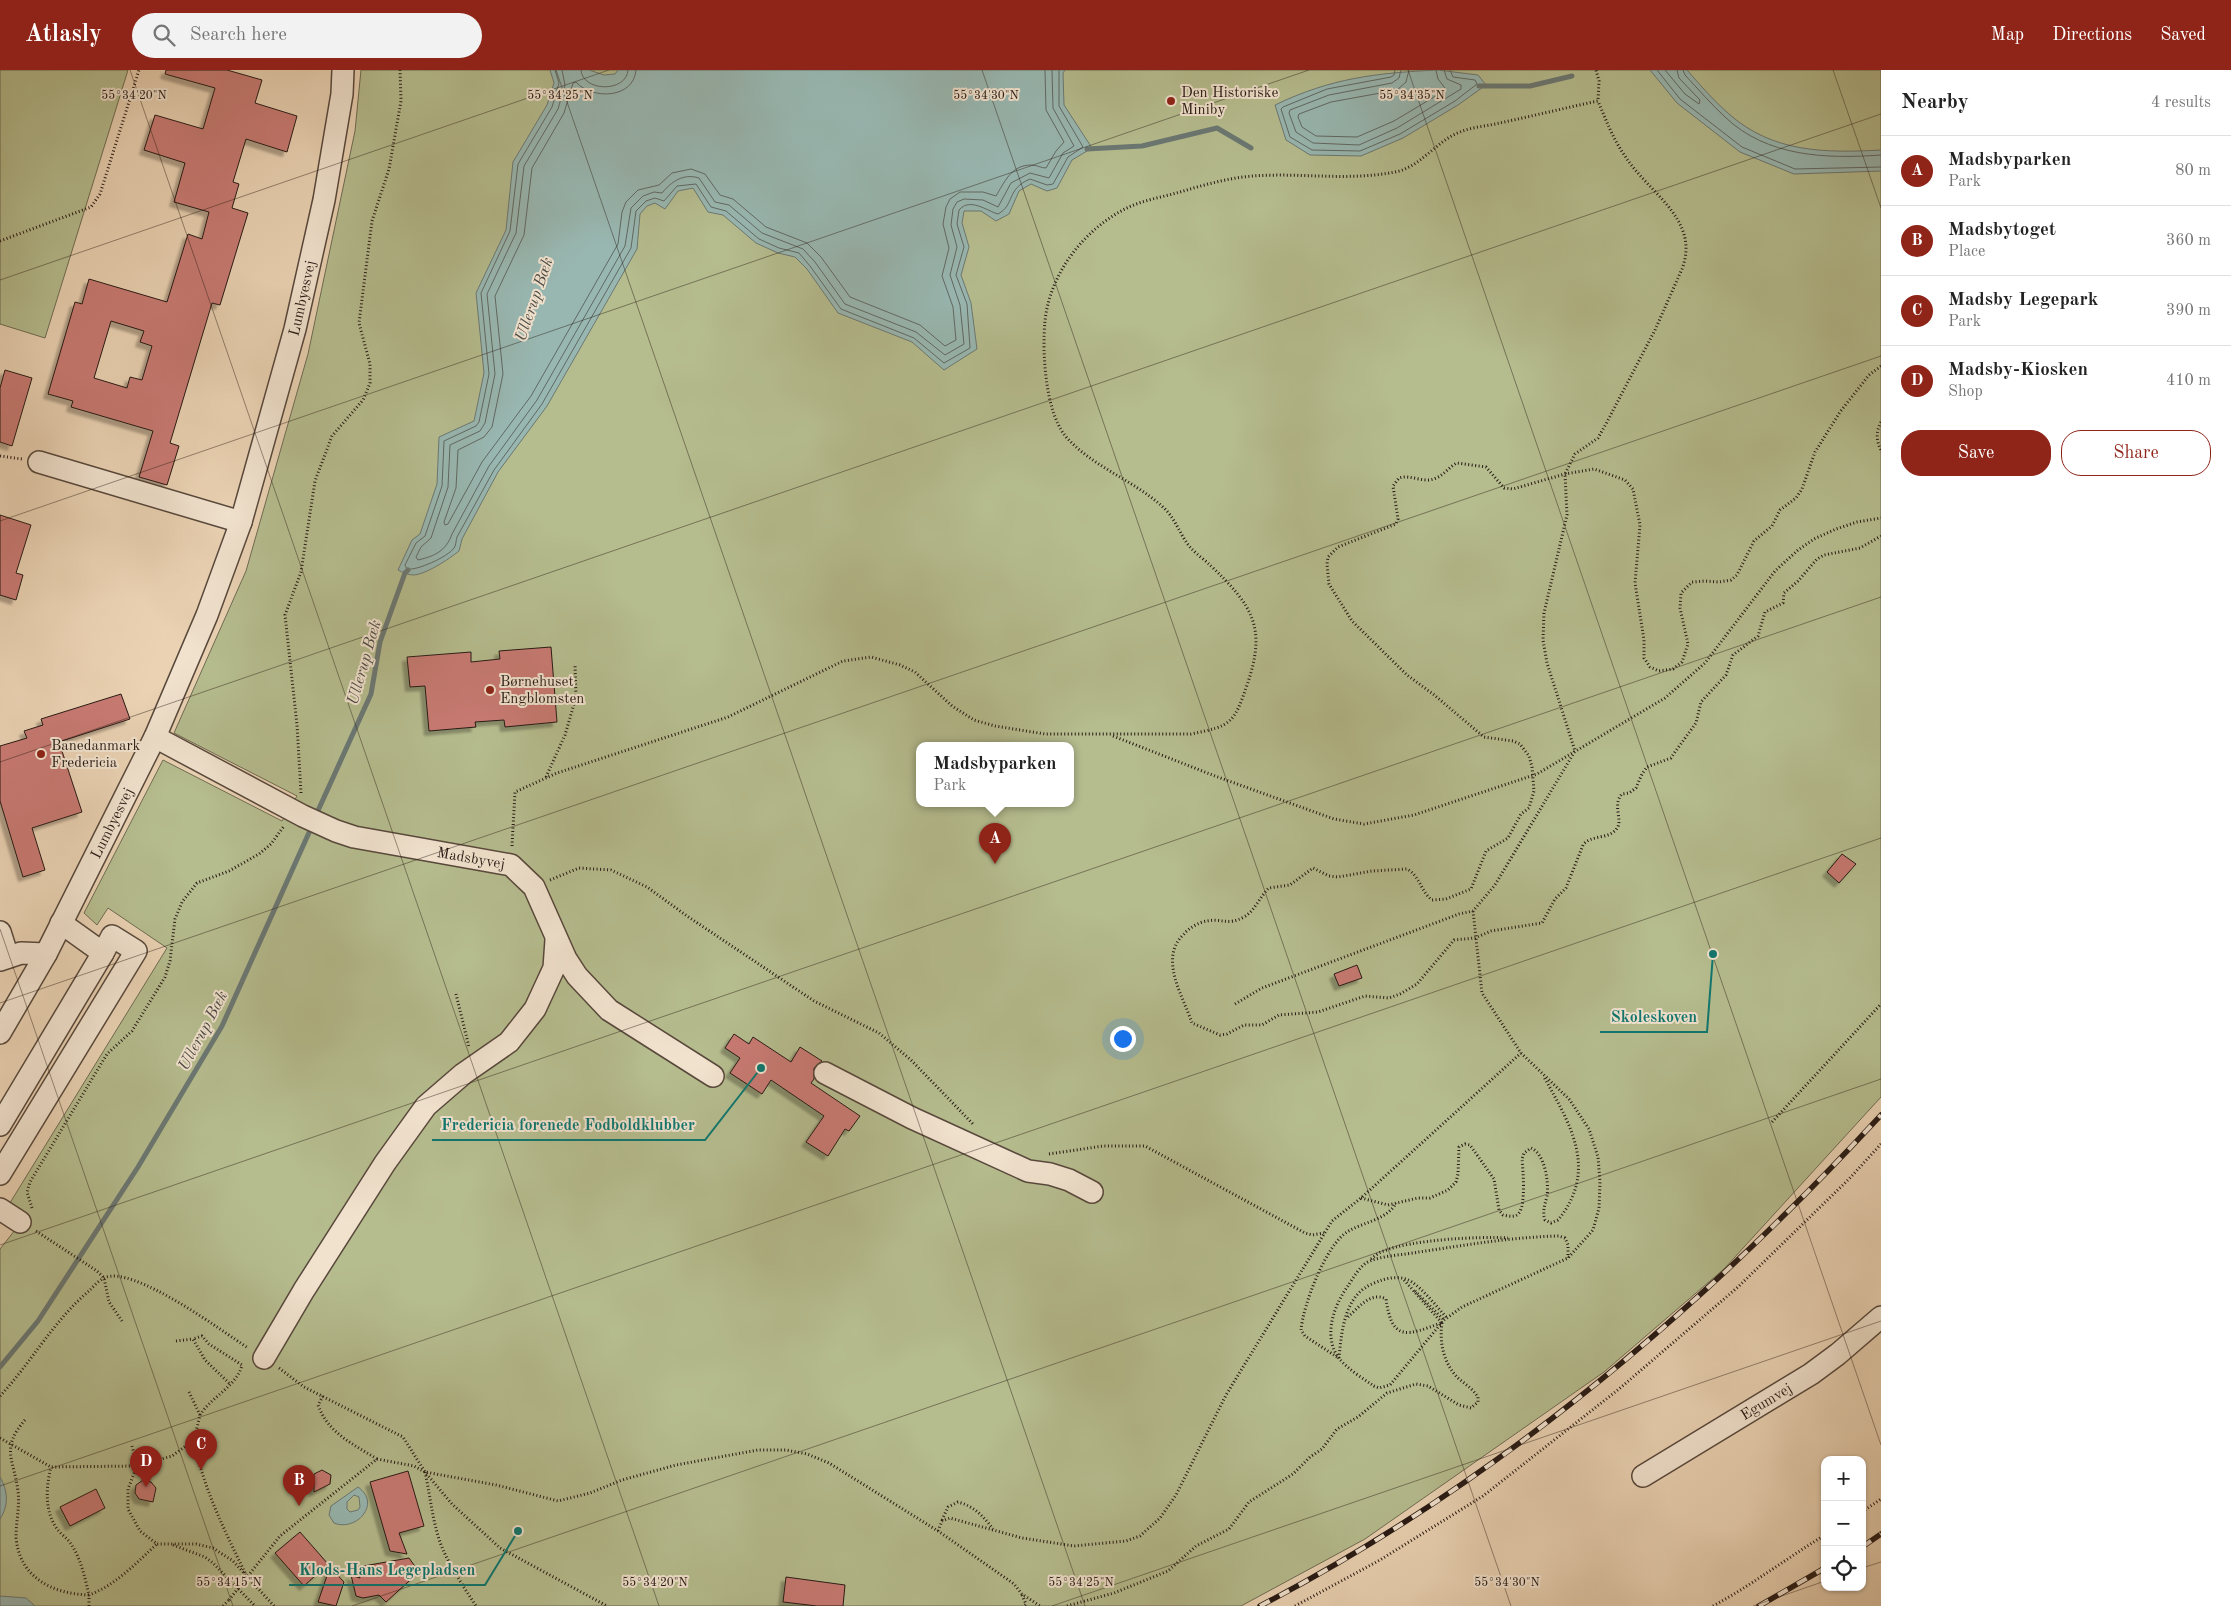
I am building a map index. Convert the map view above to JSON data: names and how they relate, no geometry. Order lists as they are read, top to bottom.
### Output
{
  "streets": {
    "street": ["Lumbyesvej", "Madsbyvej", "Egumvej"]
  },
  "crossings": [
    ["Lumbyesvej", "Madsbyvej"]
  ],
  "water": ["Ullerup Bæk"],
  "places": [
    "Den Historiske Miniby",
    "Børnehuset Engblomsten",
    "Banedanmark Fredericia",
    "Skoleskoven",
    "Fredericia forenede Fodboldklubber",
    "Klods-Hans Legepladsen"
  ],
  "page": {
    "header": "Atlasly",
    "search": "Search here",
    "nav": ["Map", "Directions", "Saved"],
    "heading": ["Nearby", "4 results"],
    "list": [
      {
        "mark": "A",
        "name": "Madsbyparken",
        "note": "Park",
        "value": "80 m"
      },
      {
        "mark": "B",
        "name": "Madsbytoget",
        "note": "Place",
        "value": "360 m"
      },
      {
        "mark": "C",
        "name": "Madsby Legepark",
        "note": "Park",
        "value": "390 m"
      },
      {
        "mark": "D",
        "name": "Madsby-Kiosken",
        "note": "Shop",
        "value": "410 m"
      }
    ],
    "buttons": ["Save", "Share"],
    "popup": ["Madsbyparken", "Park"],
    "pins": [
      "A",
      "C",
      "D",
      "B"
    ],
    "map_buttons": ["+", "−"]
  },
  "coordinates": [
    "55°34'20\"N",
    "55°34'25\"N",
    "55°34'30\"N",
    "55°34'35\"N",
    "55°34'15\"N"
  ]
}
